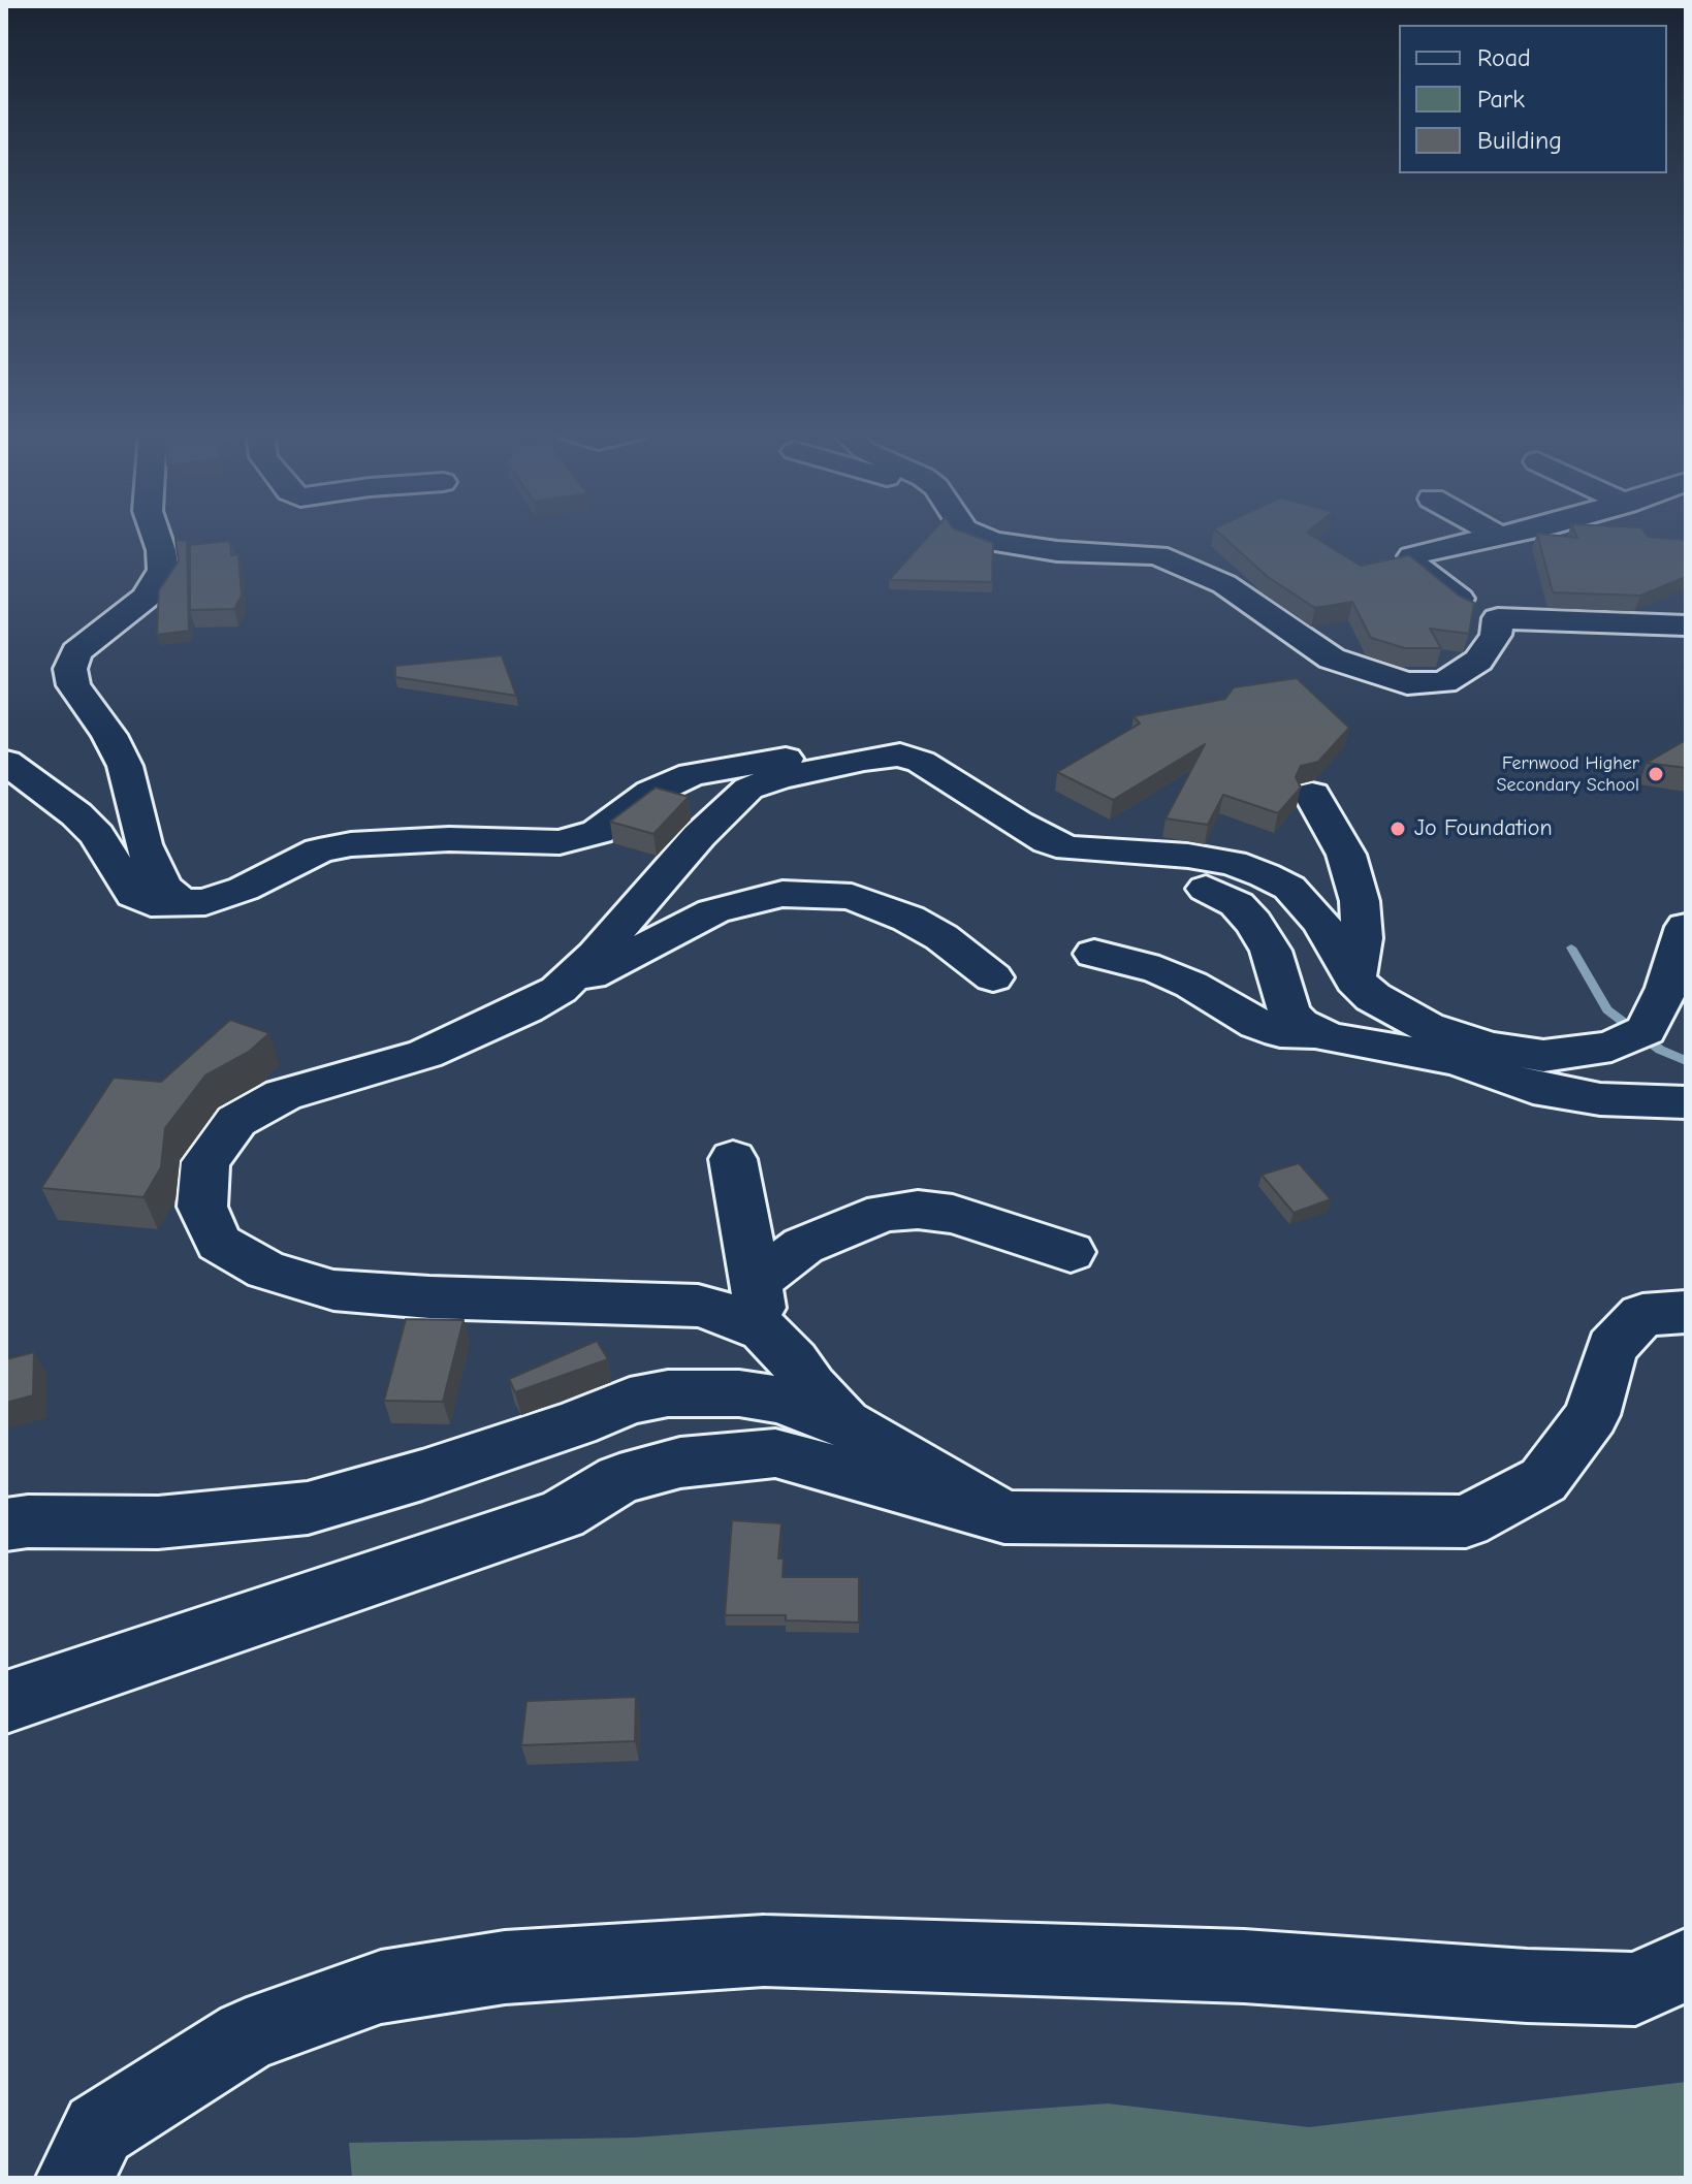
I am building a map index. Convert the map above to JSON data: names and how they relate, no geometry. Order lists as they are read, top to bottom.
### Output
{
  "places": ["Fernwood Higher Secondary School", "Jo Foundation"],
  "legend": ["Road", "Park", "Building"]
}
